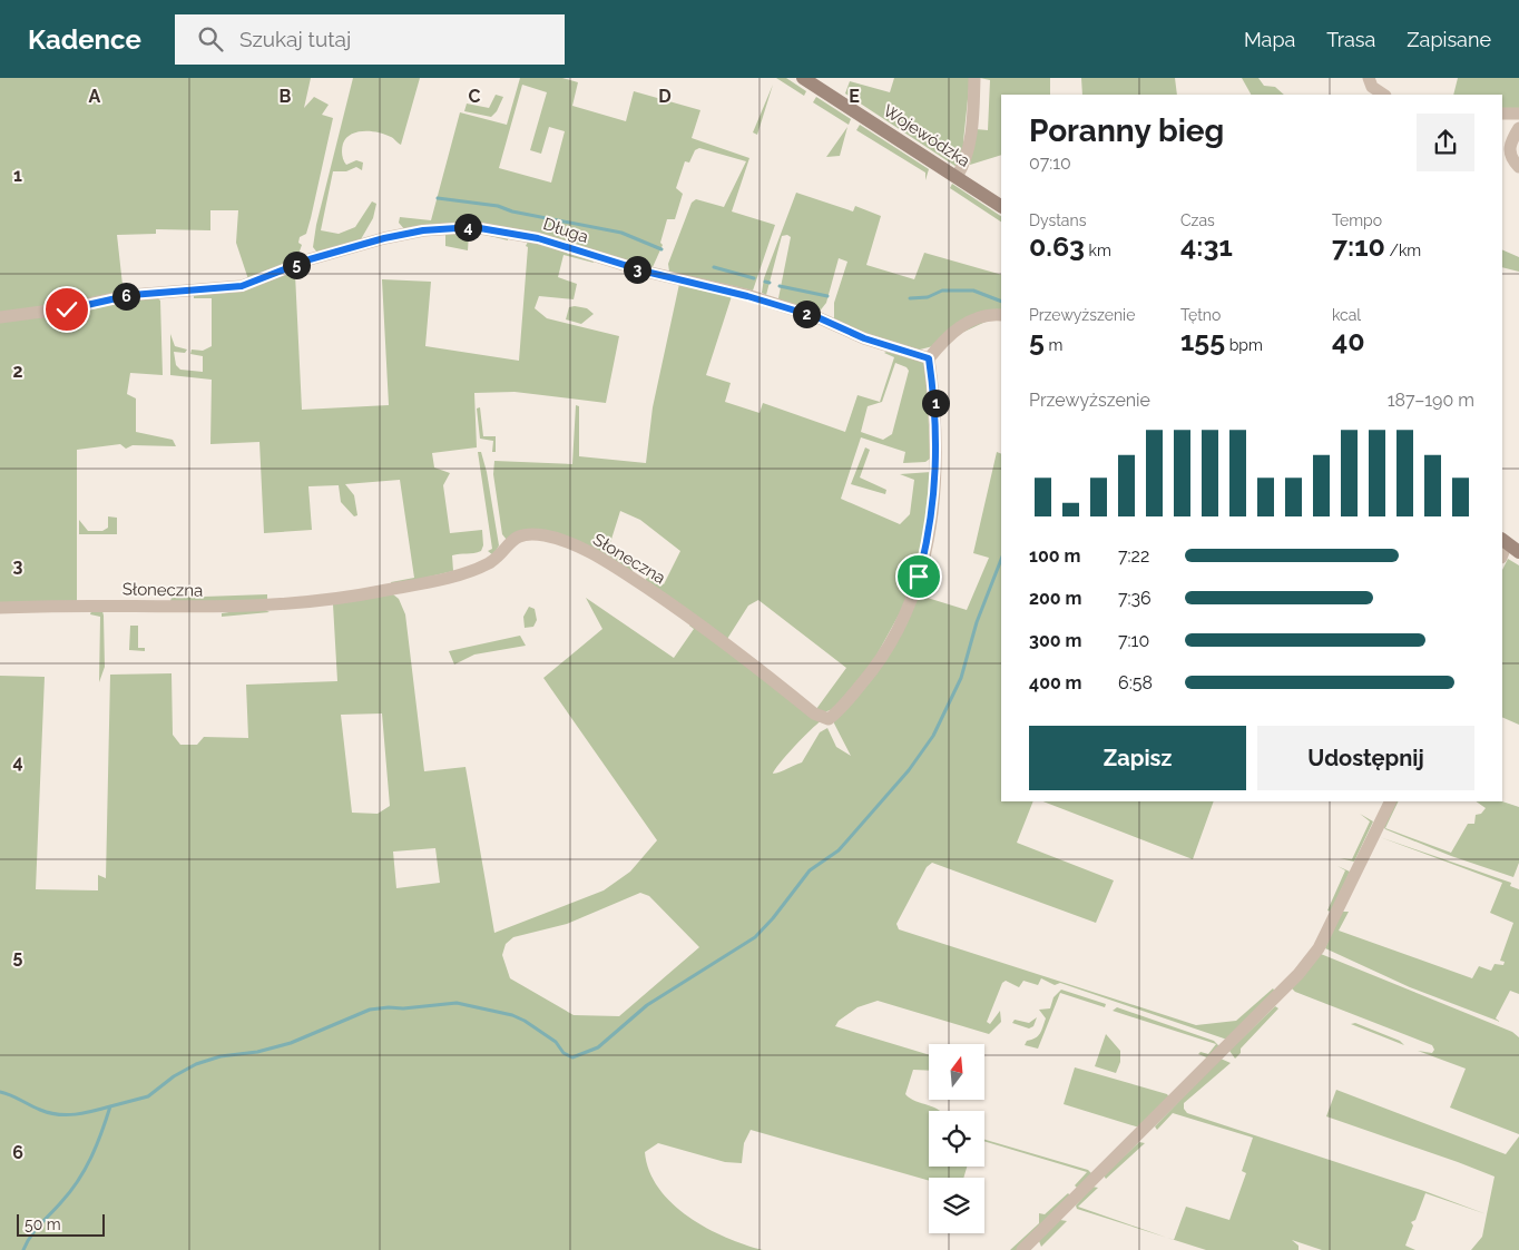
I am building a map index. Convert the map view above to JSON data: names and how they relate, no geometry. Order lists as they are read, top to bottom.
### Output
{
  "streets": {
    "main road": ["Wojewódzka"],
    "street": ["Długa", "Słoneczna"]
  },
  "crossings": [
    ["Długa", "Słoneczna"]
  ],
  "scale_bar": "50 m",
  "north": "top",
  "page": {
    "header": "Kadence",
    "search": "Szukaj tutaj",
    "nav": ["Mapa", "Trasa", "Zapisane"],
    "heading": ["Poranny bieg", "07:10"],
    "stats": [
      ["Dystans", "0.63 km"],
      ["Czas", "4:31"],
      ["Tempo", "7:10 /km"],
      ["Przewyższenie", "5 m"],
      ["Tętno", "155 bpm"],
      ["kcal", "40"]
    ],
    "pins": [
      "4",
      "5",
      "3",
      "6",
      "2",
      "1"
    ],
    "chart": ["Przewyższenie", "187–190 m"],
    "list": [
      {
        "name": "100 m",
        "note": "7:22"
      },
      {
        "name": "200 m",
        "note": "7:36"
      },
      {
        "name": "300 m",
        "note": "7:10"
      },
      {
        "name": "400 m",
        "note": "6:58"
      }
    ],
    "buttons": ["Zapisz", "Udostępnij"],
    "scale": "50 m"
  },
  "grid": {
    "columns": [
      "A",
      "B",
      "C",
      "D",
      "E"
    ],
    "rows": [
      "1",
      "2",
      "3",
      "4",
      "5",
      "6"
    ]
  }
}
